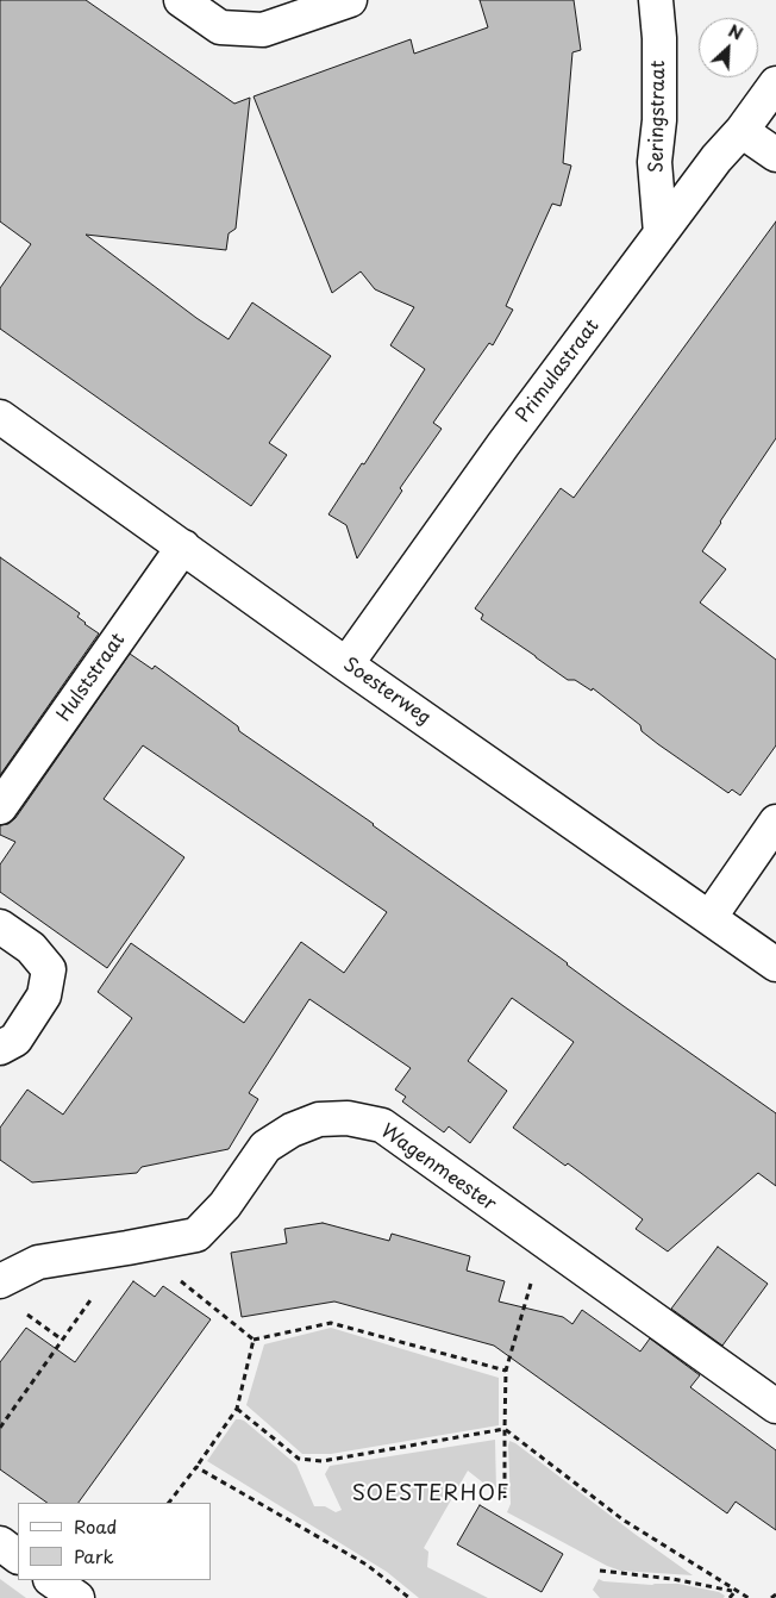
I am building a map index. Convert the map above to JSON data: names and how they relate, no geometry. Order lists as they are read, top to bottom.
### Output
{
  "streets": {
    "street": [
      "Seringstraat",
      "Primulastraat",
      "Hulststraat",
      "Soesterweg",
      "Wagenmeester"
    ]
  },
  "crossings": [
    ["Seringstraat", "Primulastraat"],
    ["Primulastraat", "Soesterweg"],
    ["Hulststraat", "Soesterweg"]
  ],
  "districts": ["SOESTERHOF"],
  "legend": ["Road", "Park"],
  "north": "top right"
}
